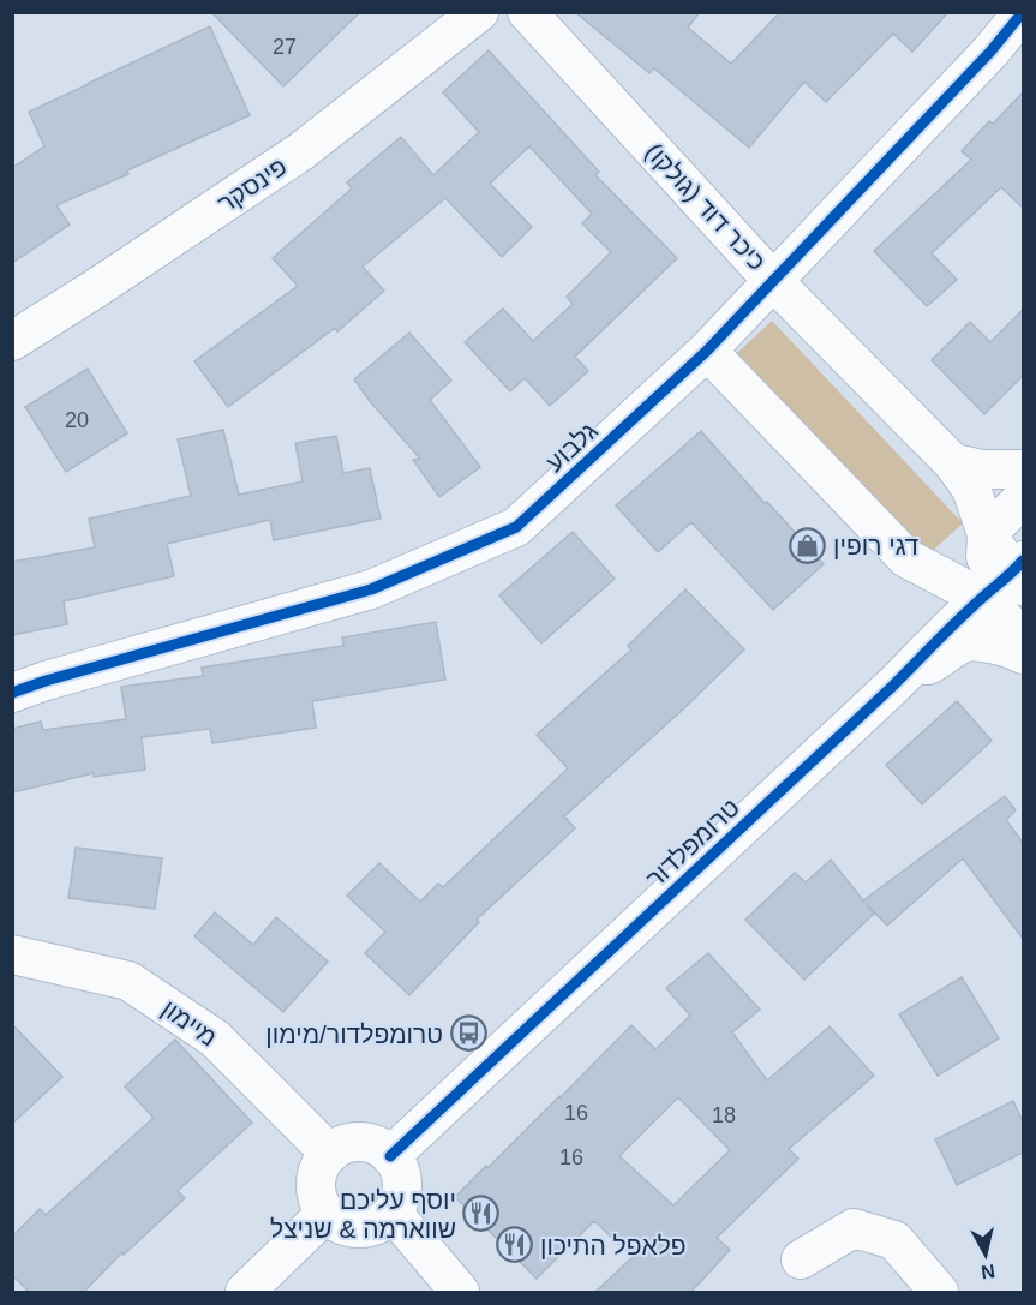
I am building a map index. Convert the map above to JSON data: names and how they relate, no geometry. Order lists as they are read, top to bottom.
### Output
{
  "streets": {
    "street": [
      "פינסקר",
      "כיכר דוד (גולקו)",
      "גלבוע",
      "טרומפלדור",
      "מיימון"
    ]
  },
  "crossings": [
    ["כיכר דוד (גולקו)", "גלבוע"],
    ["טרומפלדור", "מיימון"]
  ],
  "places": {
    "shop": ["דגי רופין"],
    "bus stop": ["טרומפלדור/מימון"],
    "restaurant": ["יוסף עליכם שווארמה & שניצל", "פלאפל התיכון"]
  },
  "house_numbers": [
    "27",
    "20",
    "16",
    "18",
    "16"
  ],
  "north": "bottom"
}
